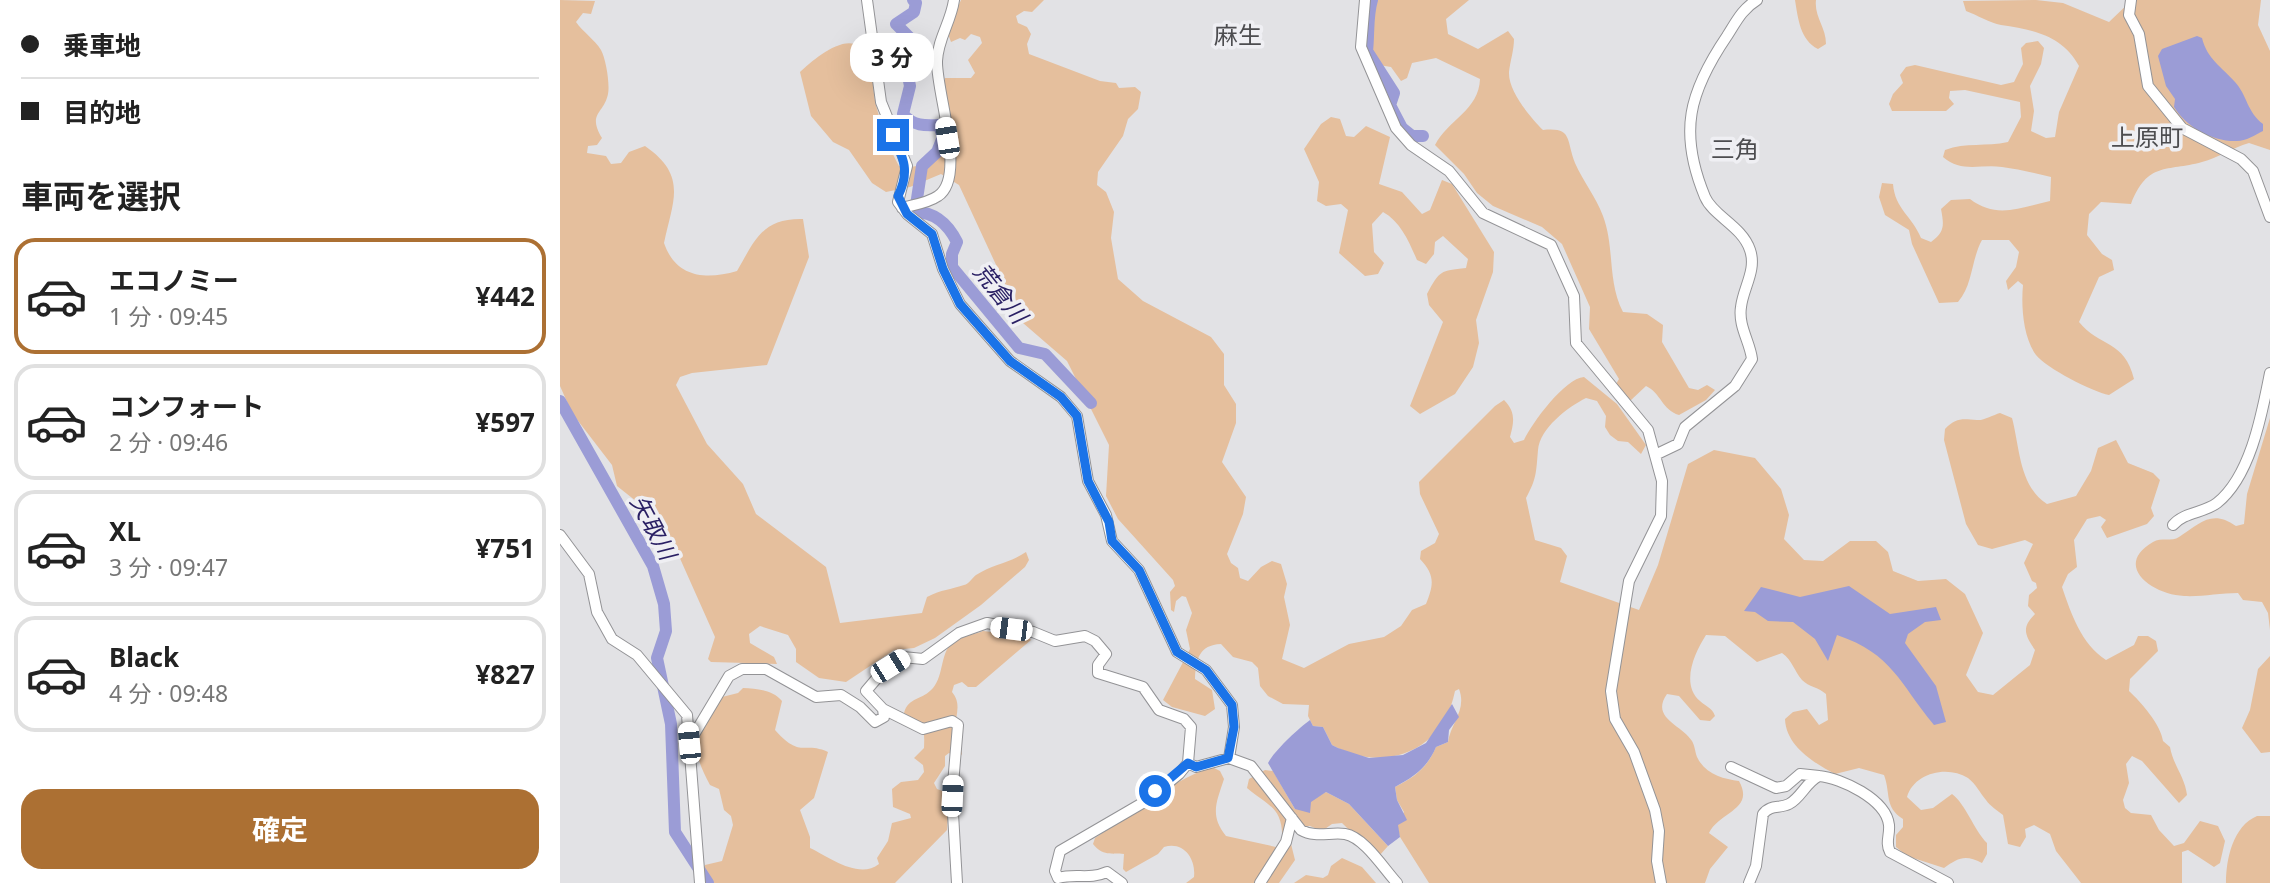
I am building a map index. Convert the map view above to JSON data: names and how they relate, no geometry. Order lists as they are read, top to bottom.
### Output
{
  "districts": ["麻生", "上原町", "三角"],
  "water": ["荒倉川", "矢取川"],
  "page": {
    "banner": ["乗車地", "目的地"],
    "bubble": "3 分",
    "heading": "車両を選択",
    "list": [
      {
        "name": "エコノミー",
        "note": "1 分 · 09:45",
        "value": "¥442"
      },
      {
        "name": "コンフォート",
        "note": "2 分 · 09:46",
        "value": "¥597"
      },
      {
        "name": "XL",
        "note": "3 分 · 09:47",
        "value": "¥751"
      },
      {
        "name": "Black",
        "note": "4 分 · 09:48",
        "value": "¥827"
      }
    ],
    "buttons": "確定"
  }
}
